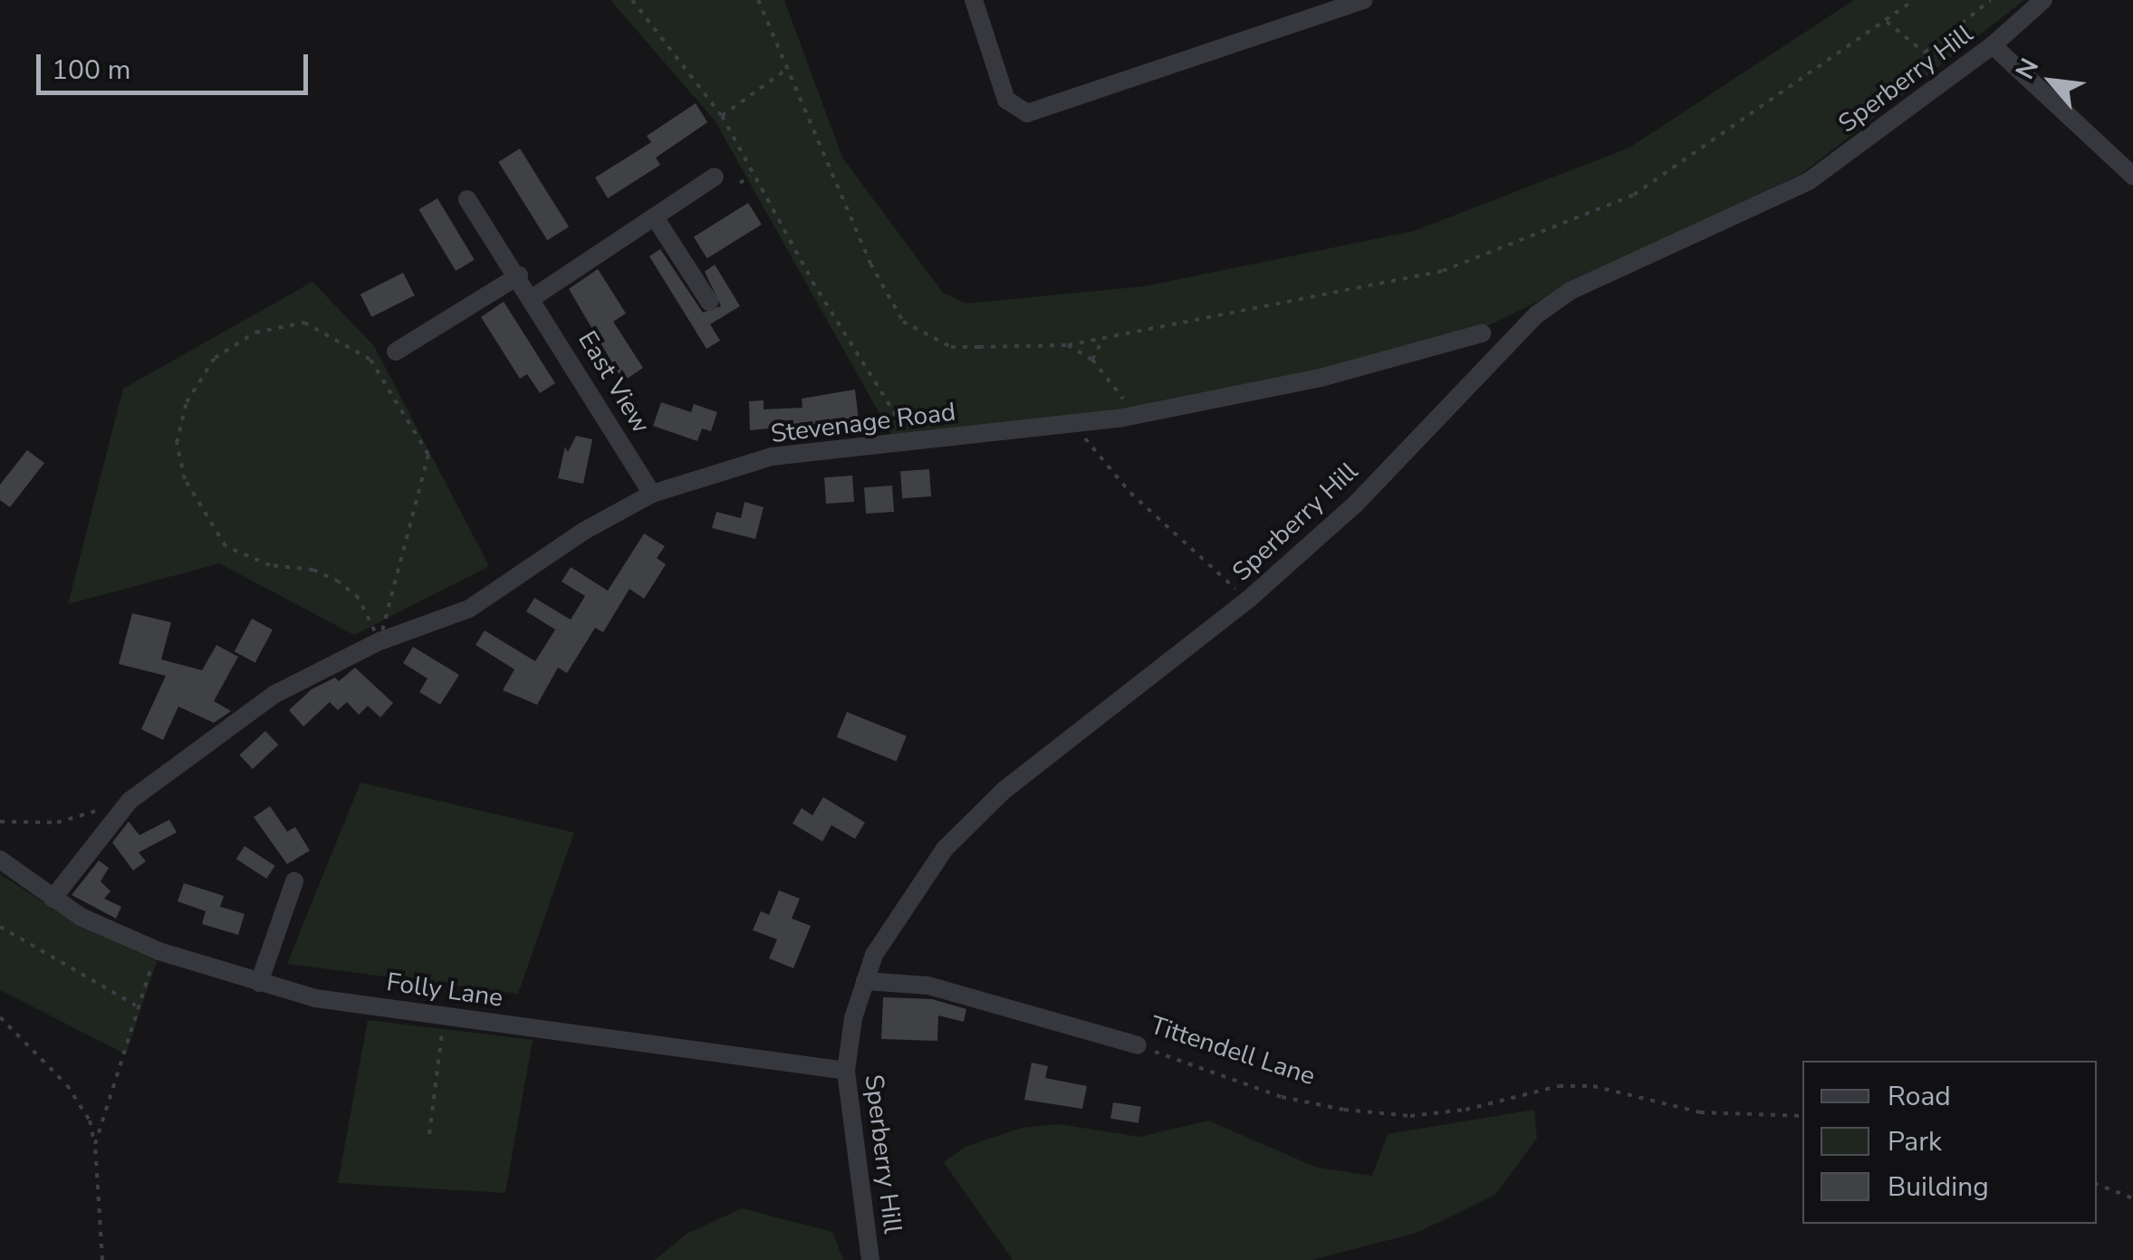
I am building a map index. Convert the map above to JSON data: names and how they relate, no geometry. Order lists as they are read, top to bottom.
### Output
{
  "streets": {
    "street": [
      "Sperberry Hill",
      "East View",
      "Stevenage Road",
      "Folly Lane",
      "Tittendell Lane"
    ]
  },
  "crossings": [
    ["Sperberry Hill", "Folly Lane"],
    ["Sperberry Hill", "Tittendell Lane"],
    ["East View", "Stevenage Road"],
    ["Stevenage Road", "Folly Lane"]
  ],
  "legend": ["Road", "Park", "Building"],
  "scale_bar": "100 m",
  "north": "top left"
}
